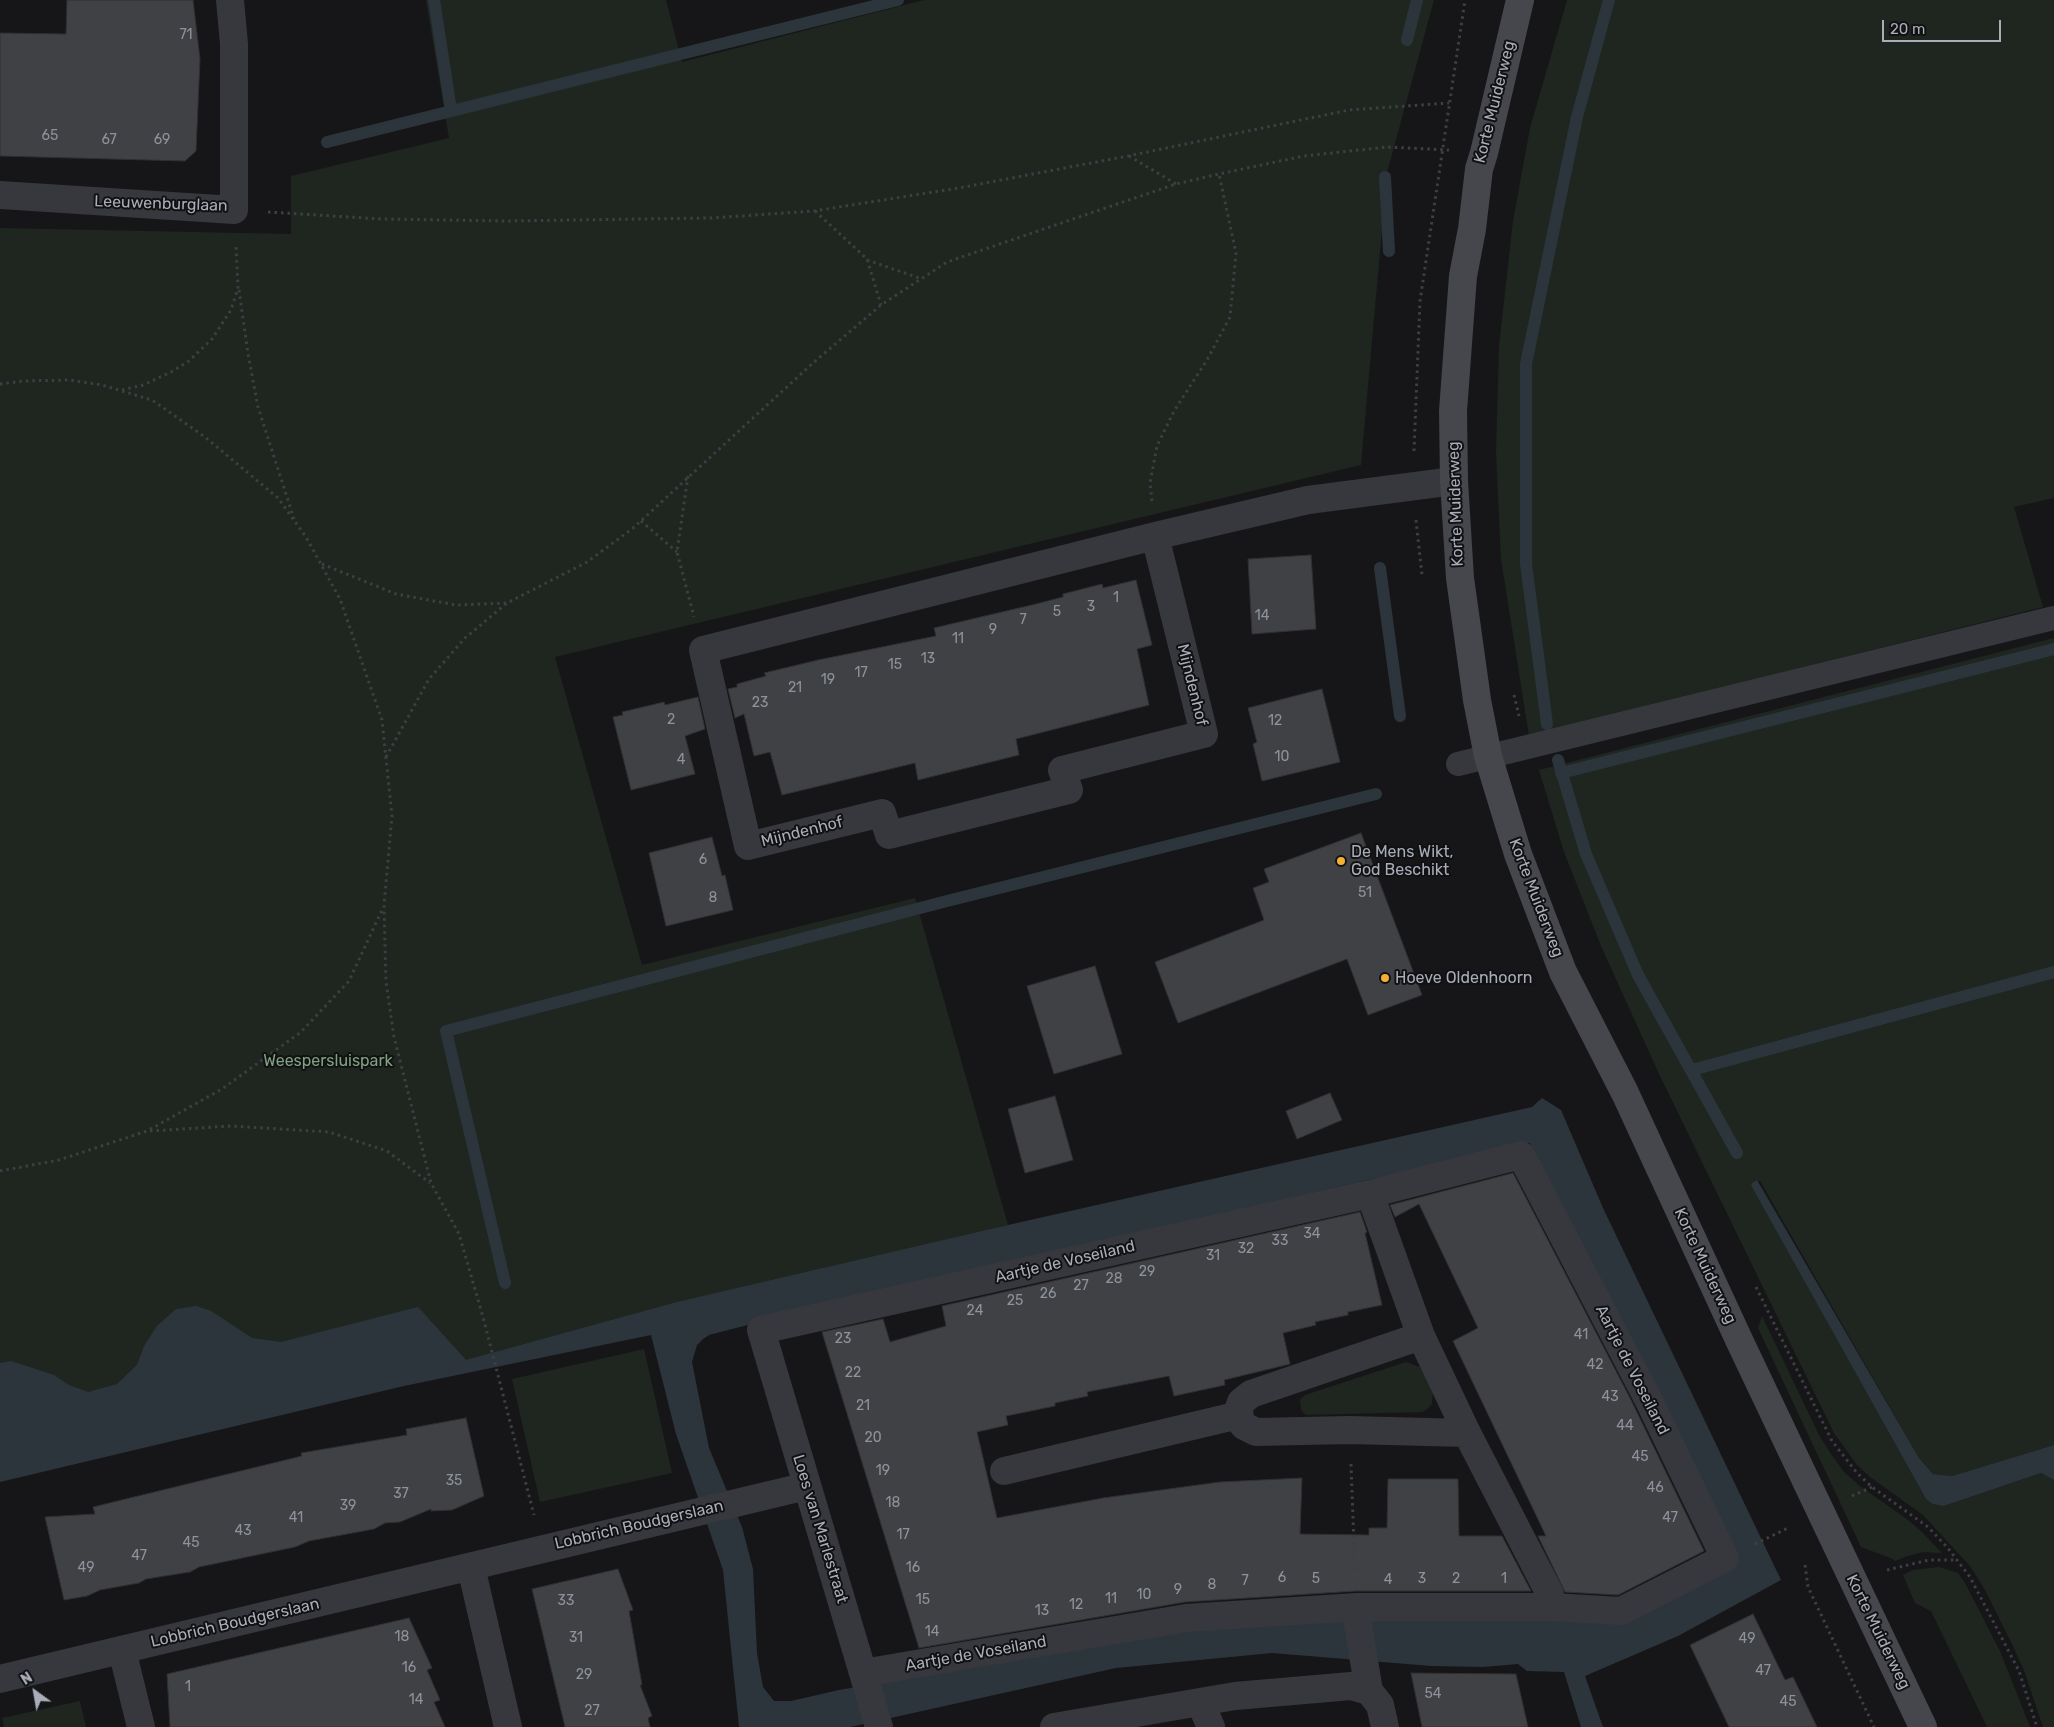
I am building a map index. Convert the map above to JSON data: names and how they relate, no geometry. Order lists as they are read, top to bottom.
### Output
{
  "streets": {
    "main road": ["Korte Muiderweg"],
    "street": [
      "Leeuwenburglaan",
      "Mijndenhof",
      "Aartje de Voseiland",
      "Lobbrich Boudgerslaan",
      "Loes van Marlestraat"
    ]
  },
  "crossings": [
    ["Aartje de Voseiland", "Loes van Marlestraat"],
    ["Lobbrich Boudgerslaan", "Loes van Marlestraat"]
  ],
  "parks": ["Weespersluispark"],
  "places": ["De Mens Wikt, God Beschikt", "Hoeve Oldenhoorn"],
  "house_numbers": [
    "71",
    "65",
    "67",
    "69",
    "1",
    "3",
    "5",
    "14",
    "7",
    "9",
    "11",
    "13",
    "15",
    "17",
    "19",
    "21",
    "23",
    "2",
    "12",
    "10",
    "4",
    "6",
    "51",
    "8",
    "34",
    "33",
    "32",
    "31",
    "29",
    "28",
    "27",
    "26",
    "25",
    "24",
    "41",
    "23",
    "42",
    "22",
    "43",
    "21",
    "44",
    "20",
    "45",
    "19",
    "35",
    "46",
    "37",
    "18",
    "39",
    "41",
    "47",
    "43",
    "17",
    "45",
    "47",
    "49",
    "16",
    "6",
    "5",
    "3",
    "2",
    "1",
    "4",
    "7",
    "8",
    "9",
    "10",
    "11",
    "15",
    "33",
    "12",
    "13",
    "14",
    "18",
    "31",
    "49",
    "16",
    "47",
    "29",
    "1",
    "54",
    "14",
    "45",
    "27"
  ],
  "scale_bar": "20 m",
  "north": "top left"
}
